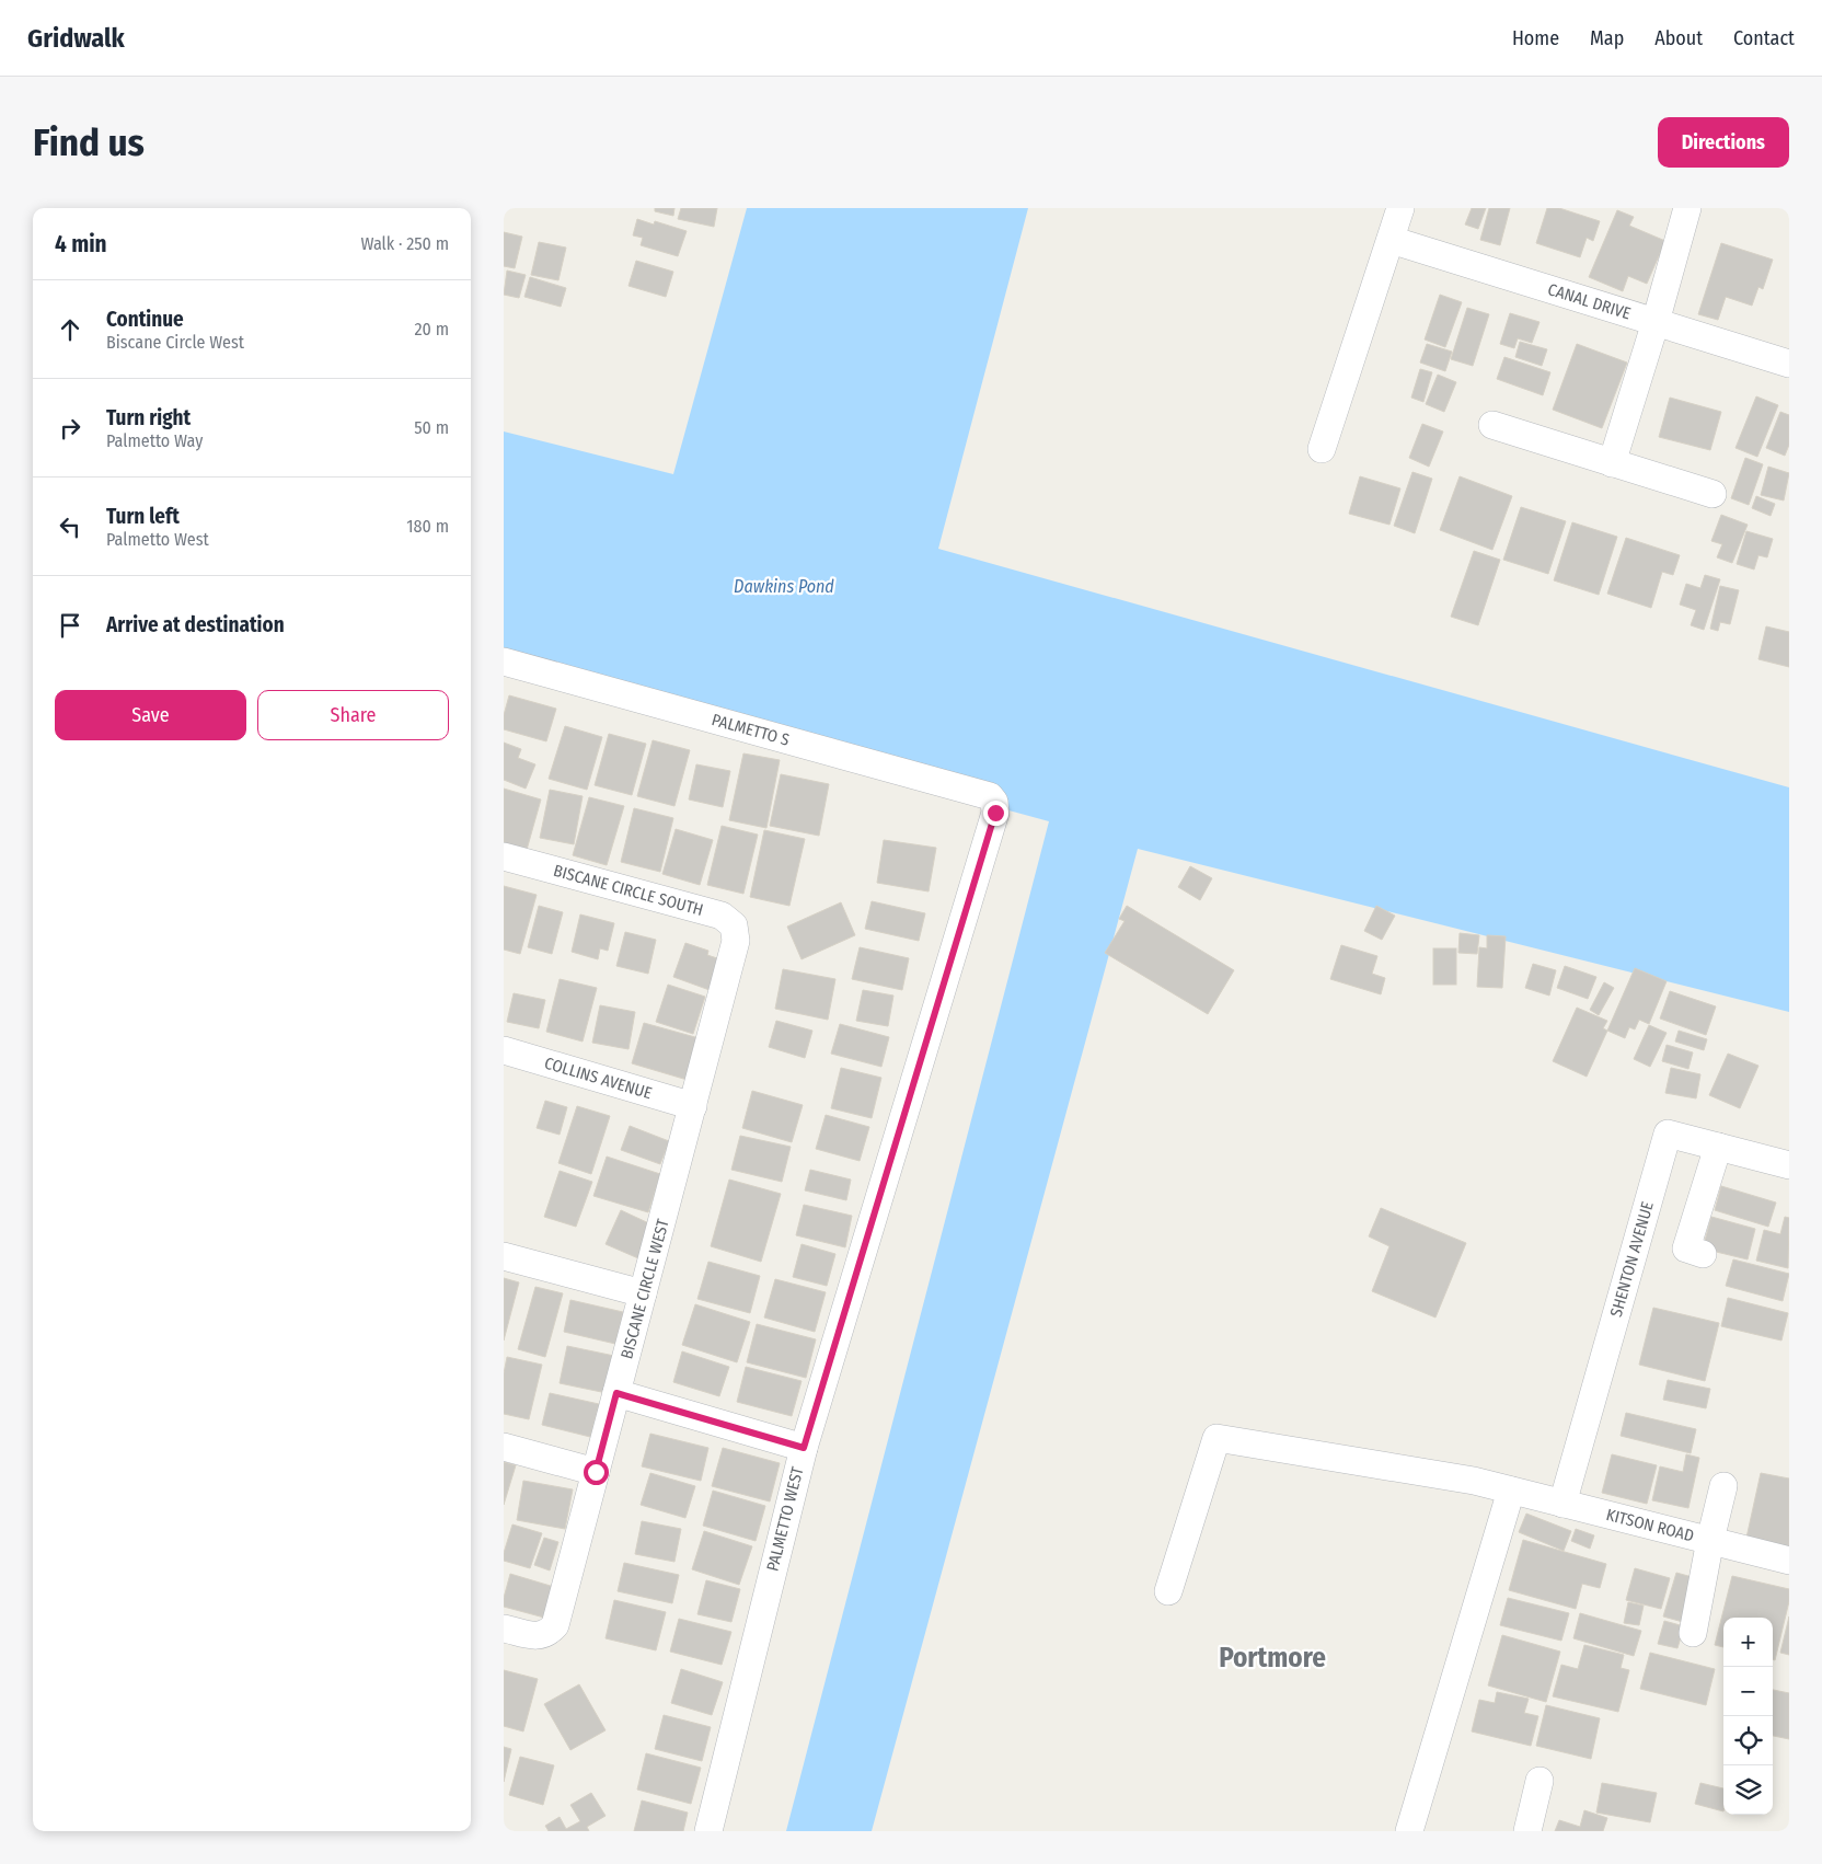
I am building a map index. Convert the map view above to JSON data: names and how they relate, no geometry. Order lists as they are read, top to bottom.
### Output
{
  "streets": {
    "street": [
      "CANAL DRIVE",
      "PALMETTO S",
      "BISCANE CIRCLE SOUTH",
      "COLLINS AVENUE",
      "SHENTON AVENUE",
      "BISCANE CIRCLE WEST",
      "PALMETTO WEST",
      "KITSON ROAD"
    ]
  },
  "crossings": [
    ["PALMETTO S", "PALMETTO WEST"],
    ["BISCANE CIRCLE SOUTH", "BISCANE CIRCLE WEST"],
    ["COLLINS AVENUE", "BISCANE CIRCLE WEST"],
    ["SHENTON AVENUE", "KITSON ROAD"]
  ],
  "districts": ["Portmore"],
  "water": ["Dawkins Pond"],
  "page": {
    "header": "Gridwalk",
    "nav": [
      "Home",
      "Map",
      "About",
      "Contact"
    ],
    "buttons": [
      "Directions",
      ["Save", "Share"]
    ],
    "title": "Find us",
    "heading": ["4 min", "Walk · 250 m"],
    "list": [
      ["Continue", "Biscane Circle West", "20 m"],
      ["Turn right", "Palmetto Way", "50 m"],
      ["Turn left", "Palmetto West", "180 m"],
      "Arrive at destination"
    ],
    "map_buttons": ["+", "−"]
  }
}
